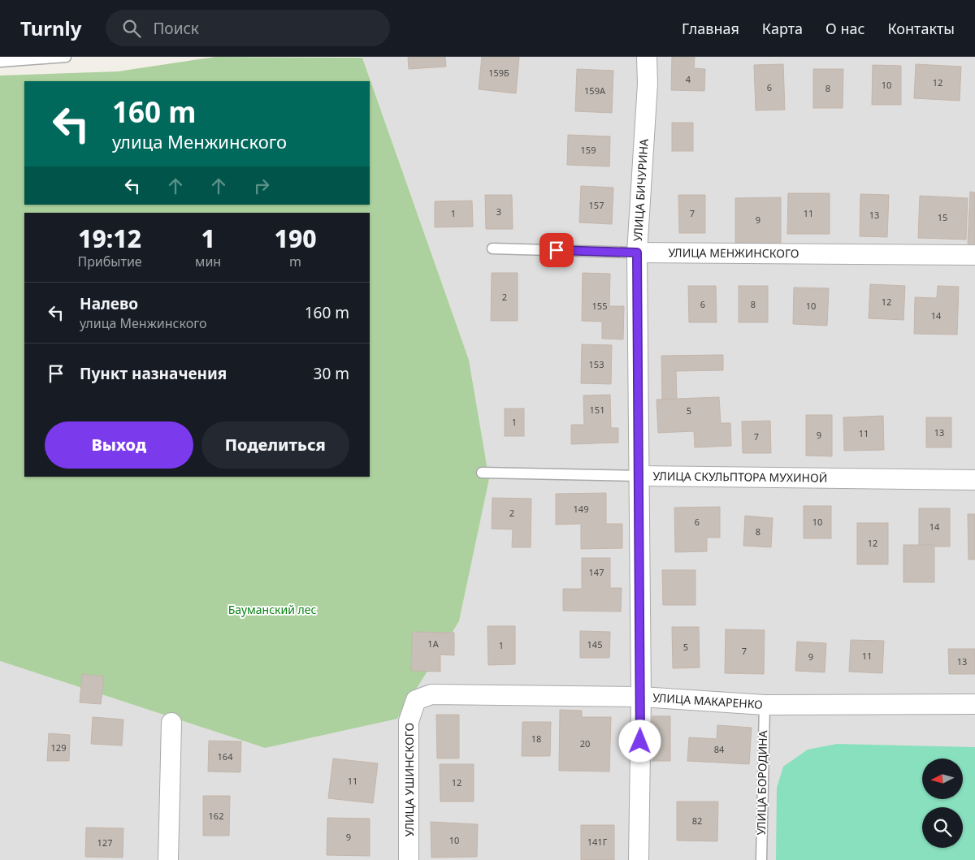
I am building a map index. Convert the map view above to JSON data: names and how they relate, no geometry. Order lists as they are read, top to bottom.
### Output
{
  "streets": {
    "street": [
      "УЛИЦА БИЧУРИНА",
      "УЛИЦА МЕНЖИНСКОГО",
      "УЛИЦА СКУЛЬПТОРА МУХИНОЙ",
      "УЛИЦА МАКАРЕНКО",
      "УЛИЦА УШИНСКОГО"
    ],
    "lane": ["УЛИЦА БОРОДИНА"]
  },
  "crossings": [
    ["УЛИЦА БИЧУРИНА", "УЛИЦА МЕНЖИНСКОГО"],
    ["УЛИЦА БИЧУРИНА", "УЛИЦА СКУЛЬПТОРА МУХИНОЙ"],
    ["УЛИЦА БИЧУРИНА", "УЛИЦА МАКАРЕНКО"],
    ["УЛИЦА МАКАРЕНКО", "УЛИЦА УШИНСКОГО"],
    ["УЛИЦА МАКАРЕНКО", "УЛИЦА БОРОДИНА"]
  ],
  "parks": ["Бауманский лес"],
  "house_numbers": [
    "159Б",
    "4",
    "12",
    "10",
    "6",
    "8",
    "159А",
    "159",
    "157",
    "3",
    "1",
    "7",
    "11",
    "13",
    "15",
    "9",
    "2",
    "12",
    "6",
    "8",
    "155",
    "10",
    "14",
    "153",
    "151",
    "5",
    "1",
    "13",
    "11",
    "9",
    "7",
    "149",
    "2",
    "6",
    "10",
    "14",
    "8",
    "12",
    "147",
    "1А",
    "145",
    "1",
    "5",
    "7",
    "11",
    "9",
    "13",
    "18",
    "20",
    "129",
    "84",
    "164",
    "11",
    "12",
    "162",
    "82",
    "9",
    "10",
    "141Г",
    "127"
  ],
  "north": "left",
  "page": {
    "header": "Turnly",
    "search": "Поиск",
    "nav": [
      "Главная",
      "Карта",
      "О нас",
      "Контакты"
    ],
    "turn": ["160 m", "улица Менжинского"],
    "eta": [
      "19:12",
      "Прибытие",
      "1",
      "мин",
      "190",
      "m"
    ],
    "list": [
      {
        "name": "Налево",
        "note": "улица Менжинского",
        "value": "160 m"
      },
      {
        "name": "Пункт назначения",
        "value": "30 m"
      }
    ],
    "buttons": ["Выход", "Поделиться"]
  }
}
